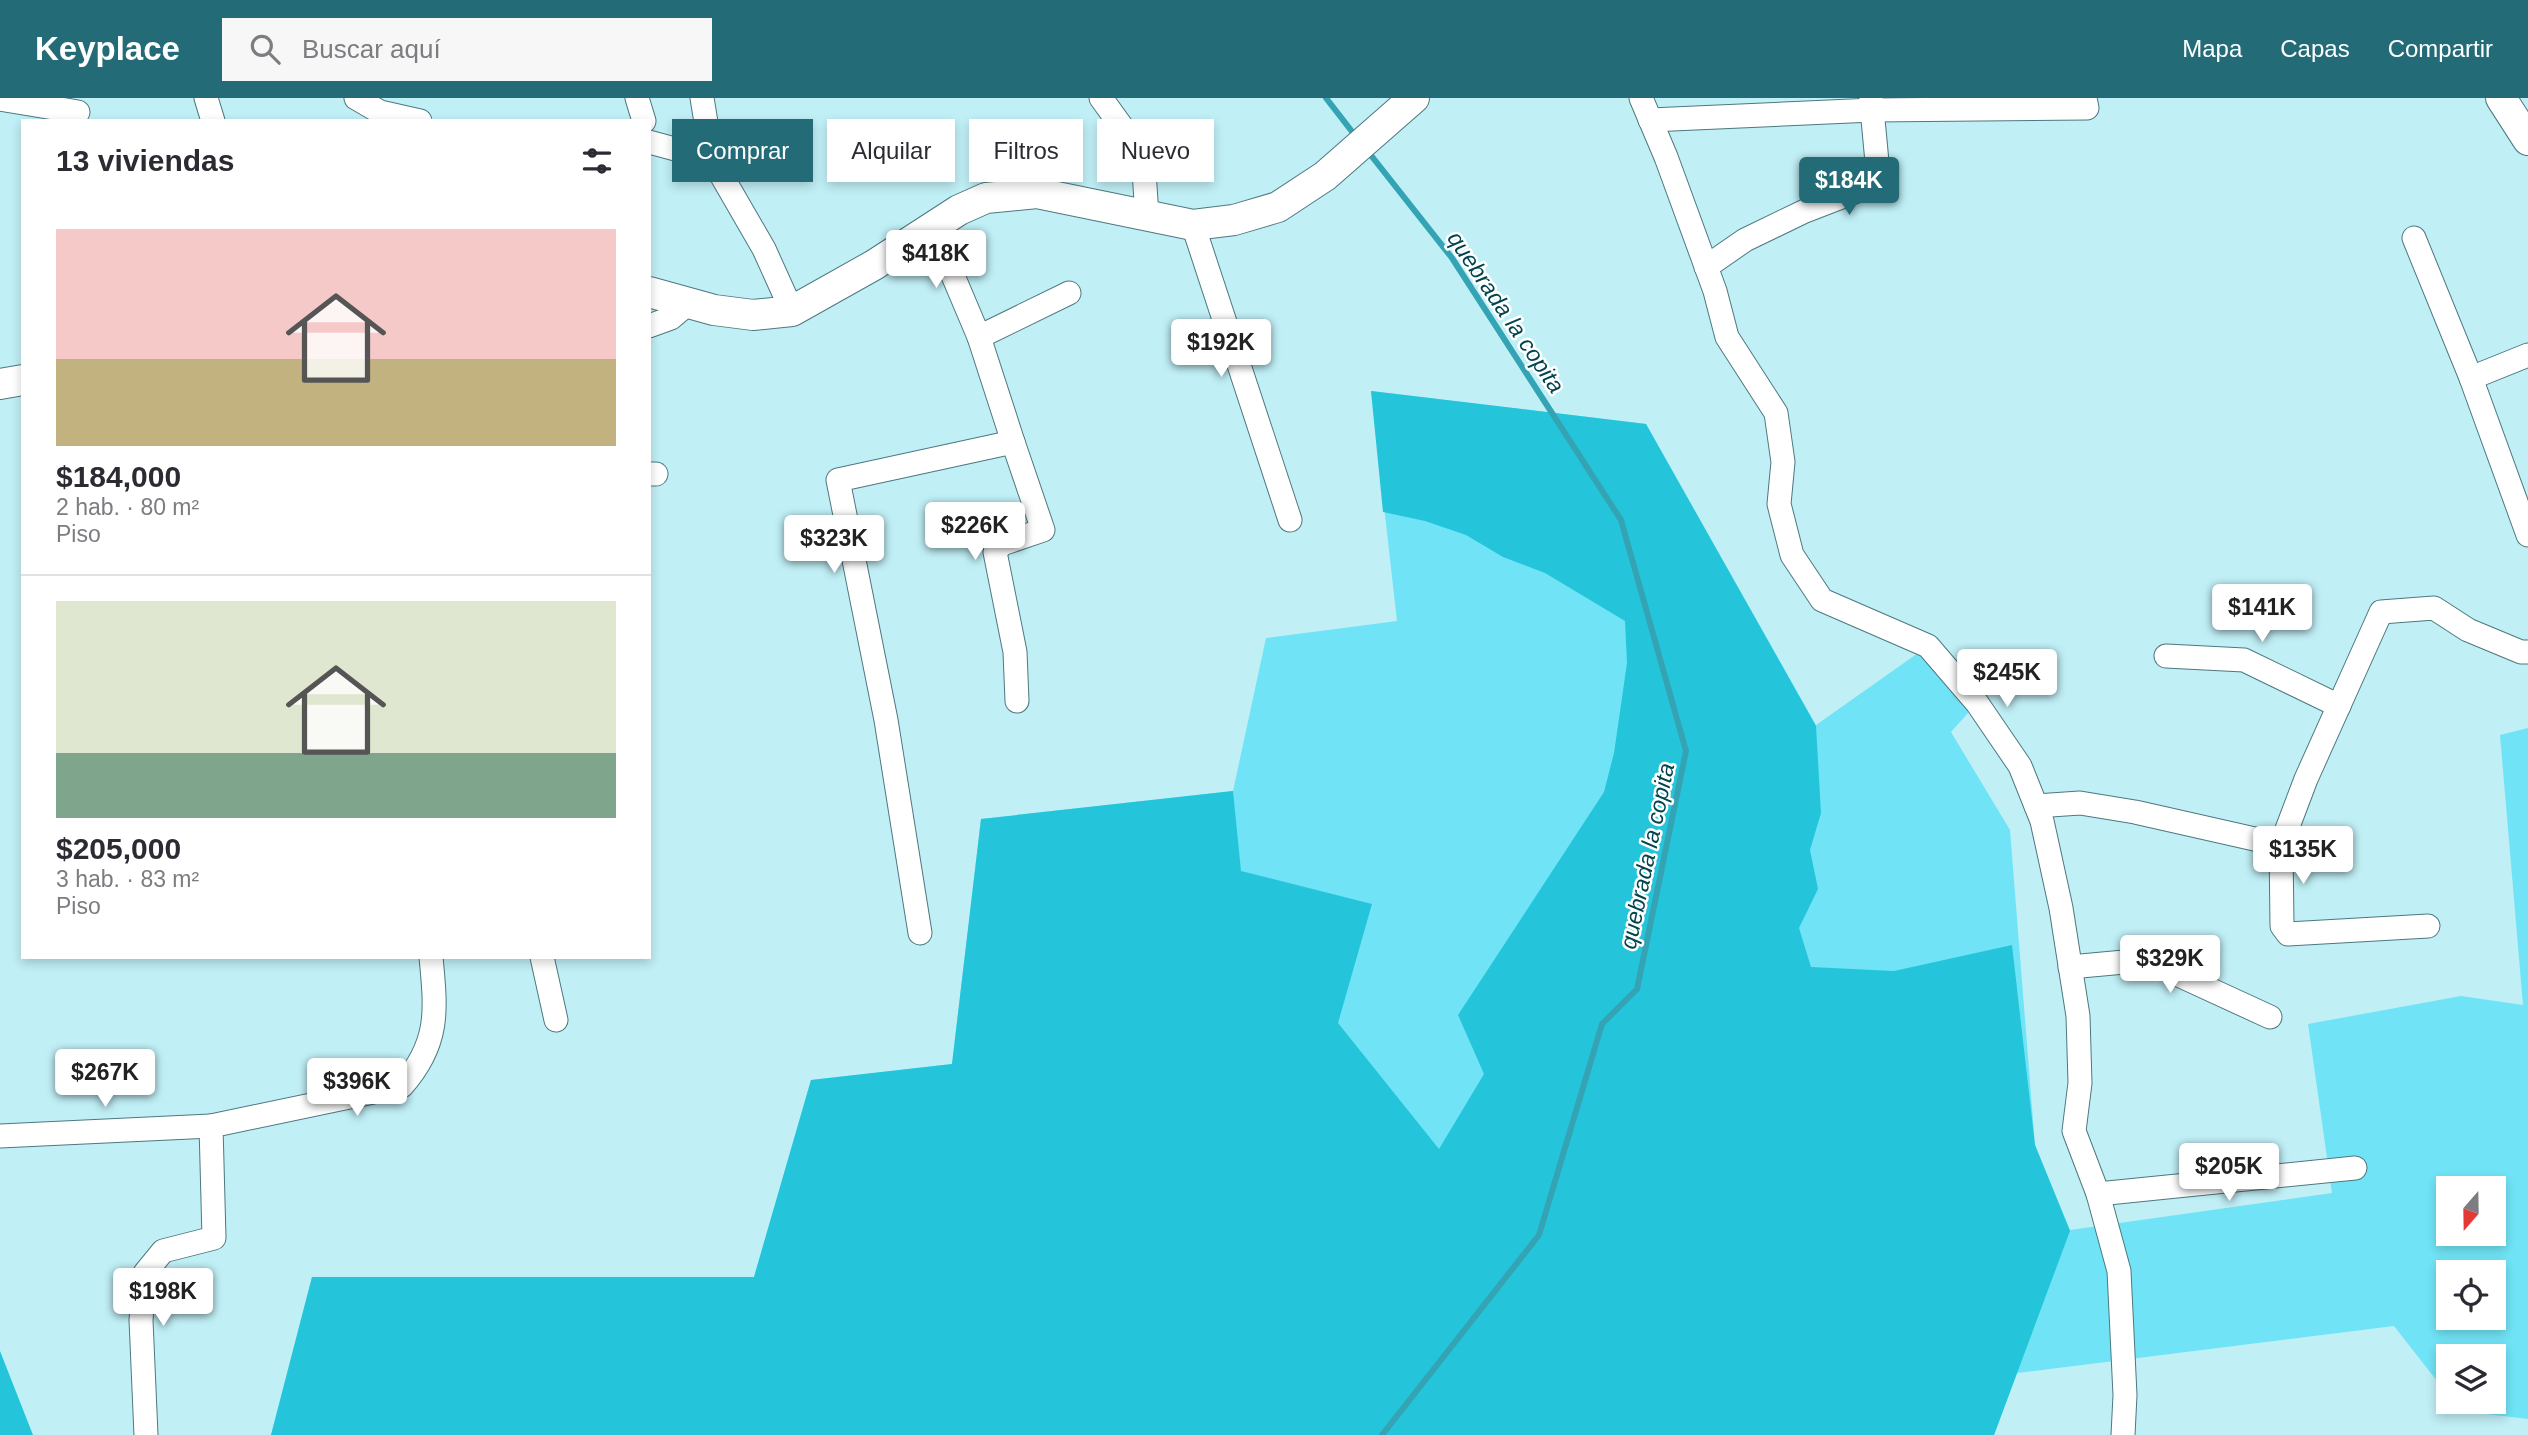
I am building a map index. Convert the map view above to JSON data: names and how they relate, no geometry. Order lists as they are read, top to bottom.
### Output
{
  "water": ["quebrada la copita"],
  "north": "bottom",
  "page": {
    "header": "Keyplace",
    "search": "Buscar aquí",
    "nav": ["Mapa", "Capas", "Compartir"],
    "chip": [
      "Comprar",
      "Alquilar",
      "Filtros",
      "Nuevo"
    ],
    "heading": "13 viviendas",
    "price": [
      "$184K",
      "$418K",
      "$192K",
      "$226K",
      "$323K",
      "$141K",
      "$245K",
      "$135K",
      "$329K",
      "$267K",
      "$396K",
      "$205K",
      "$198K"
    ],
    "list": [
      {
        "name": "$184,000",
        "note": "2 hab. · 80 m² · Piso"
      },
      {
        "name": "$205,000",
        "note": "3 hab. · 83 m² · Piso"
      }
    ]
  }
}
